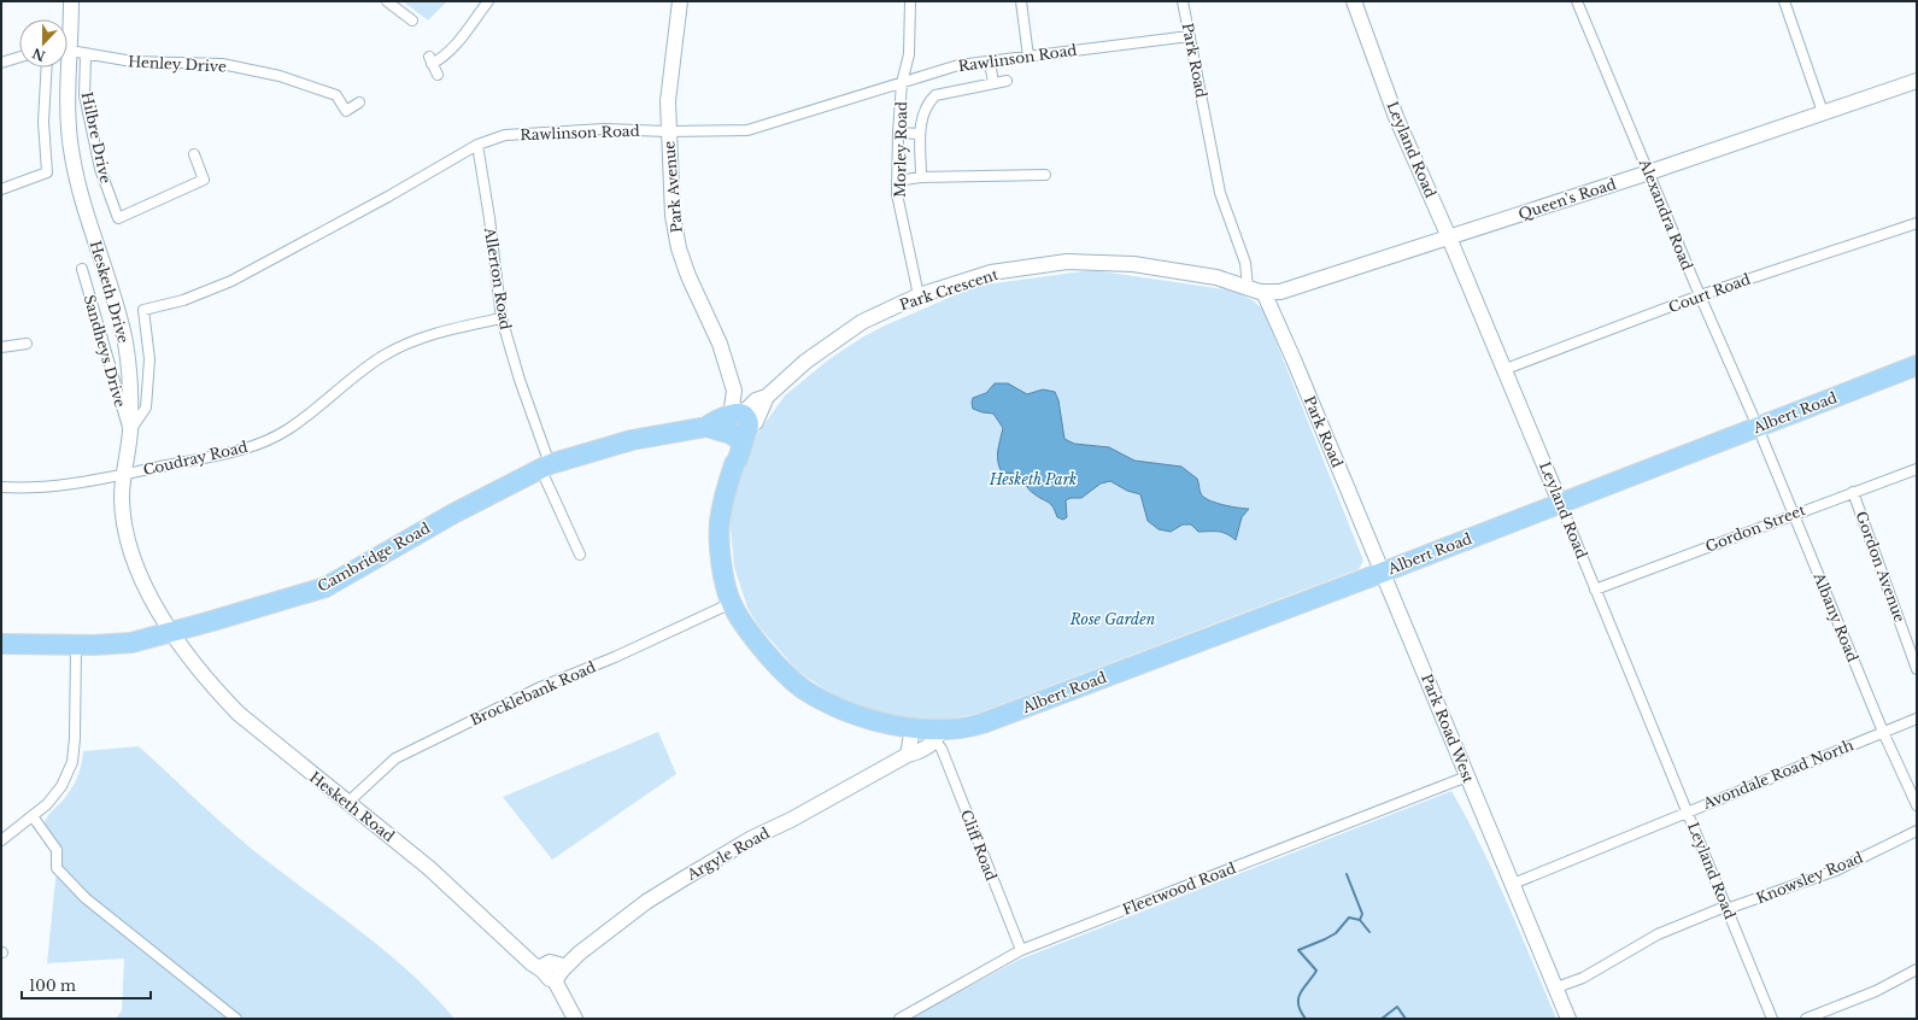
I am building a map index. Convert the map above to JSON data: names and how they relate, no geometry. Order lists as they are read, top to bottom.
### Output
{
  "streets": {
    "highway": ["Albert Road", "Cambridge Road"],
    "street": [
      "Rawlinson Road",
      "Park Road",
      "Henley Drive",
      "Hilbre Drive",
      "Morley Road",
      "Leyland Road",
      "Park Avenue",
      "Queen's Road",
      "Alexandra Road",
      "Allerton Road",
      "Park Crescent",
      "Hesketh Drive",
      "Court Road",
      "Sandheys Drive",
      "Coudray Road",
      "Gordon Street",
      "Gordon Avenue",
      "Albany Road",
      "Brocklebank Road",
      "Park Road West",
      "Avondale Road North",
      "Hesketh Road",
      "Cliff Road",
      "Argyle Road",
      "Knowsley Road",
      "Fleetwood Road"
    ]
  },
  "crossings": [
    ["Rawlinson Road", "Park Road"],
    ["Rawlinson Road", "Morley Road"],
    ["Rawlinson Road", "Park Avenue"],
    ["Rawlinson Road", "Allerton Road"],
    ["Rawlinson Road", "Hesketh Drive"],
    ["Rawlinson Road", "Sandheys Drive"],
    ["Park Road", "Queen's Road"],
    ["Park Road", "Albert Road"],
    ["Park Road", "Park Road West"],
    ["Henley Drive", "Hilbre Drive"],
    ["Morley Road", "Park Crescent"],
    ["Leyland Road", "Queen's Road"],
    ["Leyland Road", "Court Road"],
    ["Leyland Road", "Albert Road"],
    ["Leyland Road", "Gordon Street"],
    ["Leyland Road", "Avondale Road North"],
    ["Leyland Road", "Knowsley Road"],
    ["Park Avenue", "Park Crescent"],
    ["Park Avenue", "Cambridge Road"],
    ["Queen's Road", "Alexandra Road"],
    ["Queen's Road", "Park Crescent"],
    ["Alexandra Road", "Court Road"],
    ["Alexandra Road", "Albert Road"],
    ["Alexandra Road", "Albany Road"],
    ["Allerton Road", "Coudray Road"],
    ["Allerton Road", "Cambridge Road"],
    ["Park Crescent", "Cambridge Road"],
    ["Hesketh Drive", "Sandheys Drive"],
    ["Hesketh Drive", "Coudray Road"],
    ["Hesketh Drive", "Cambridge Road"],
    ["Hesketh Drive", "Hesketh Road"],
    ["Albert Road", "Albany Road"],
    ["Albert Road", "Park Road West"],
    ["Albert Road", "Cliff Road"],
    ["Albert Road", "Argyle Road"],
    ["Gordon Street", "Gordon Avenue"],
    ["Gordon Street", "Albany Road"],
    ["Cambridge Road", "Hesketh Road"],
    ["Albany Road", "Avondale Road North"],
    ["Brocklebank Road", "Hesketh Road"],
    ["Park Road West", "Avondale Road North"],
    ["Park Road West", "Knowsley Road"],
    ["Park Road West", "Fleetwood Road"],
    ["Hesketh Road", "Argyle Road"],
    ["Cliff Road", "Argyle Road"],
    ["Cliff Road", "Fleetwood Road"]
  ],
  "parks": ["Hesketh Park", "Rose Garden"],
  "scale_bar": "100 m",
  "north": "bottom"
}
